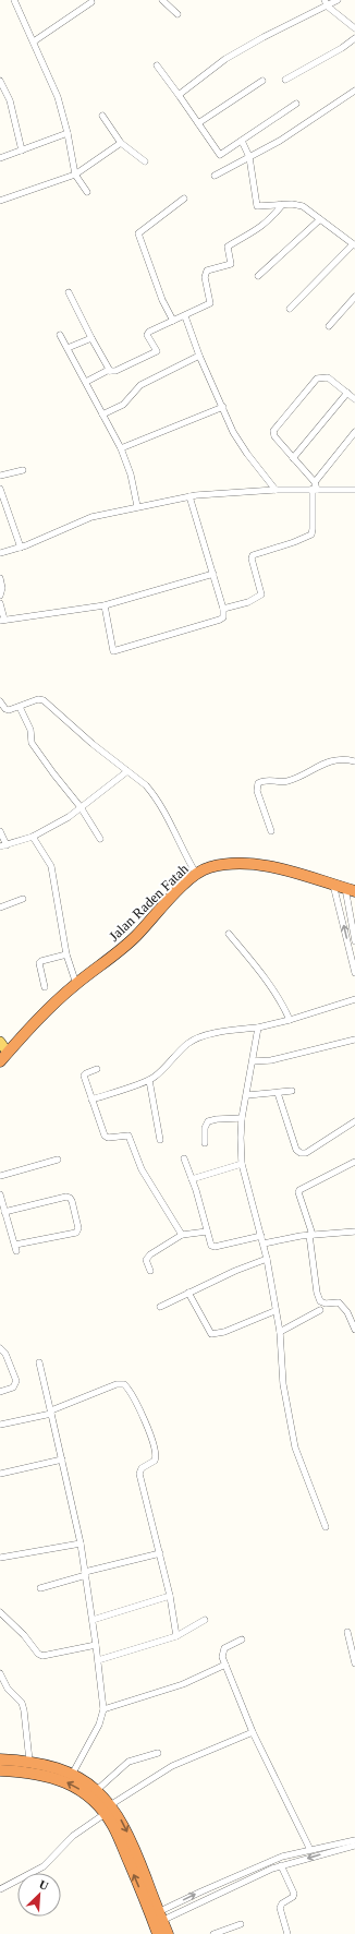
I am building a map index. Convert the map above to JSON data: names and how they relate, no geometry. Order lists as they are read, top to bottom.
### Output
{
  "streets": {
    "highway": ["Jalan Raden Fatah"]
  },
  "north": "top right"
}
